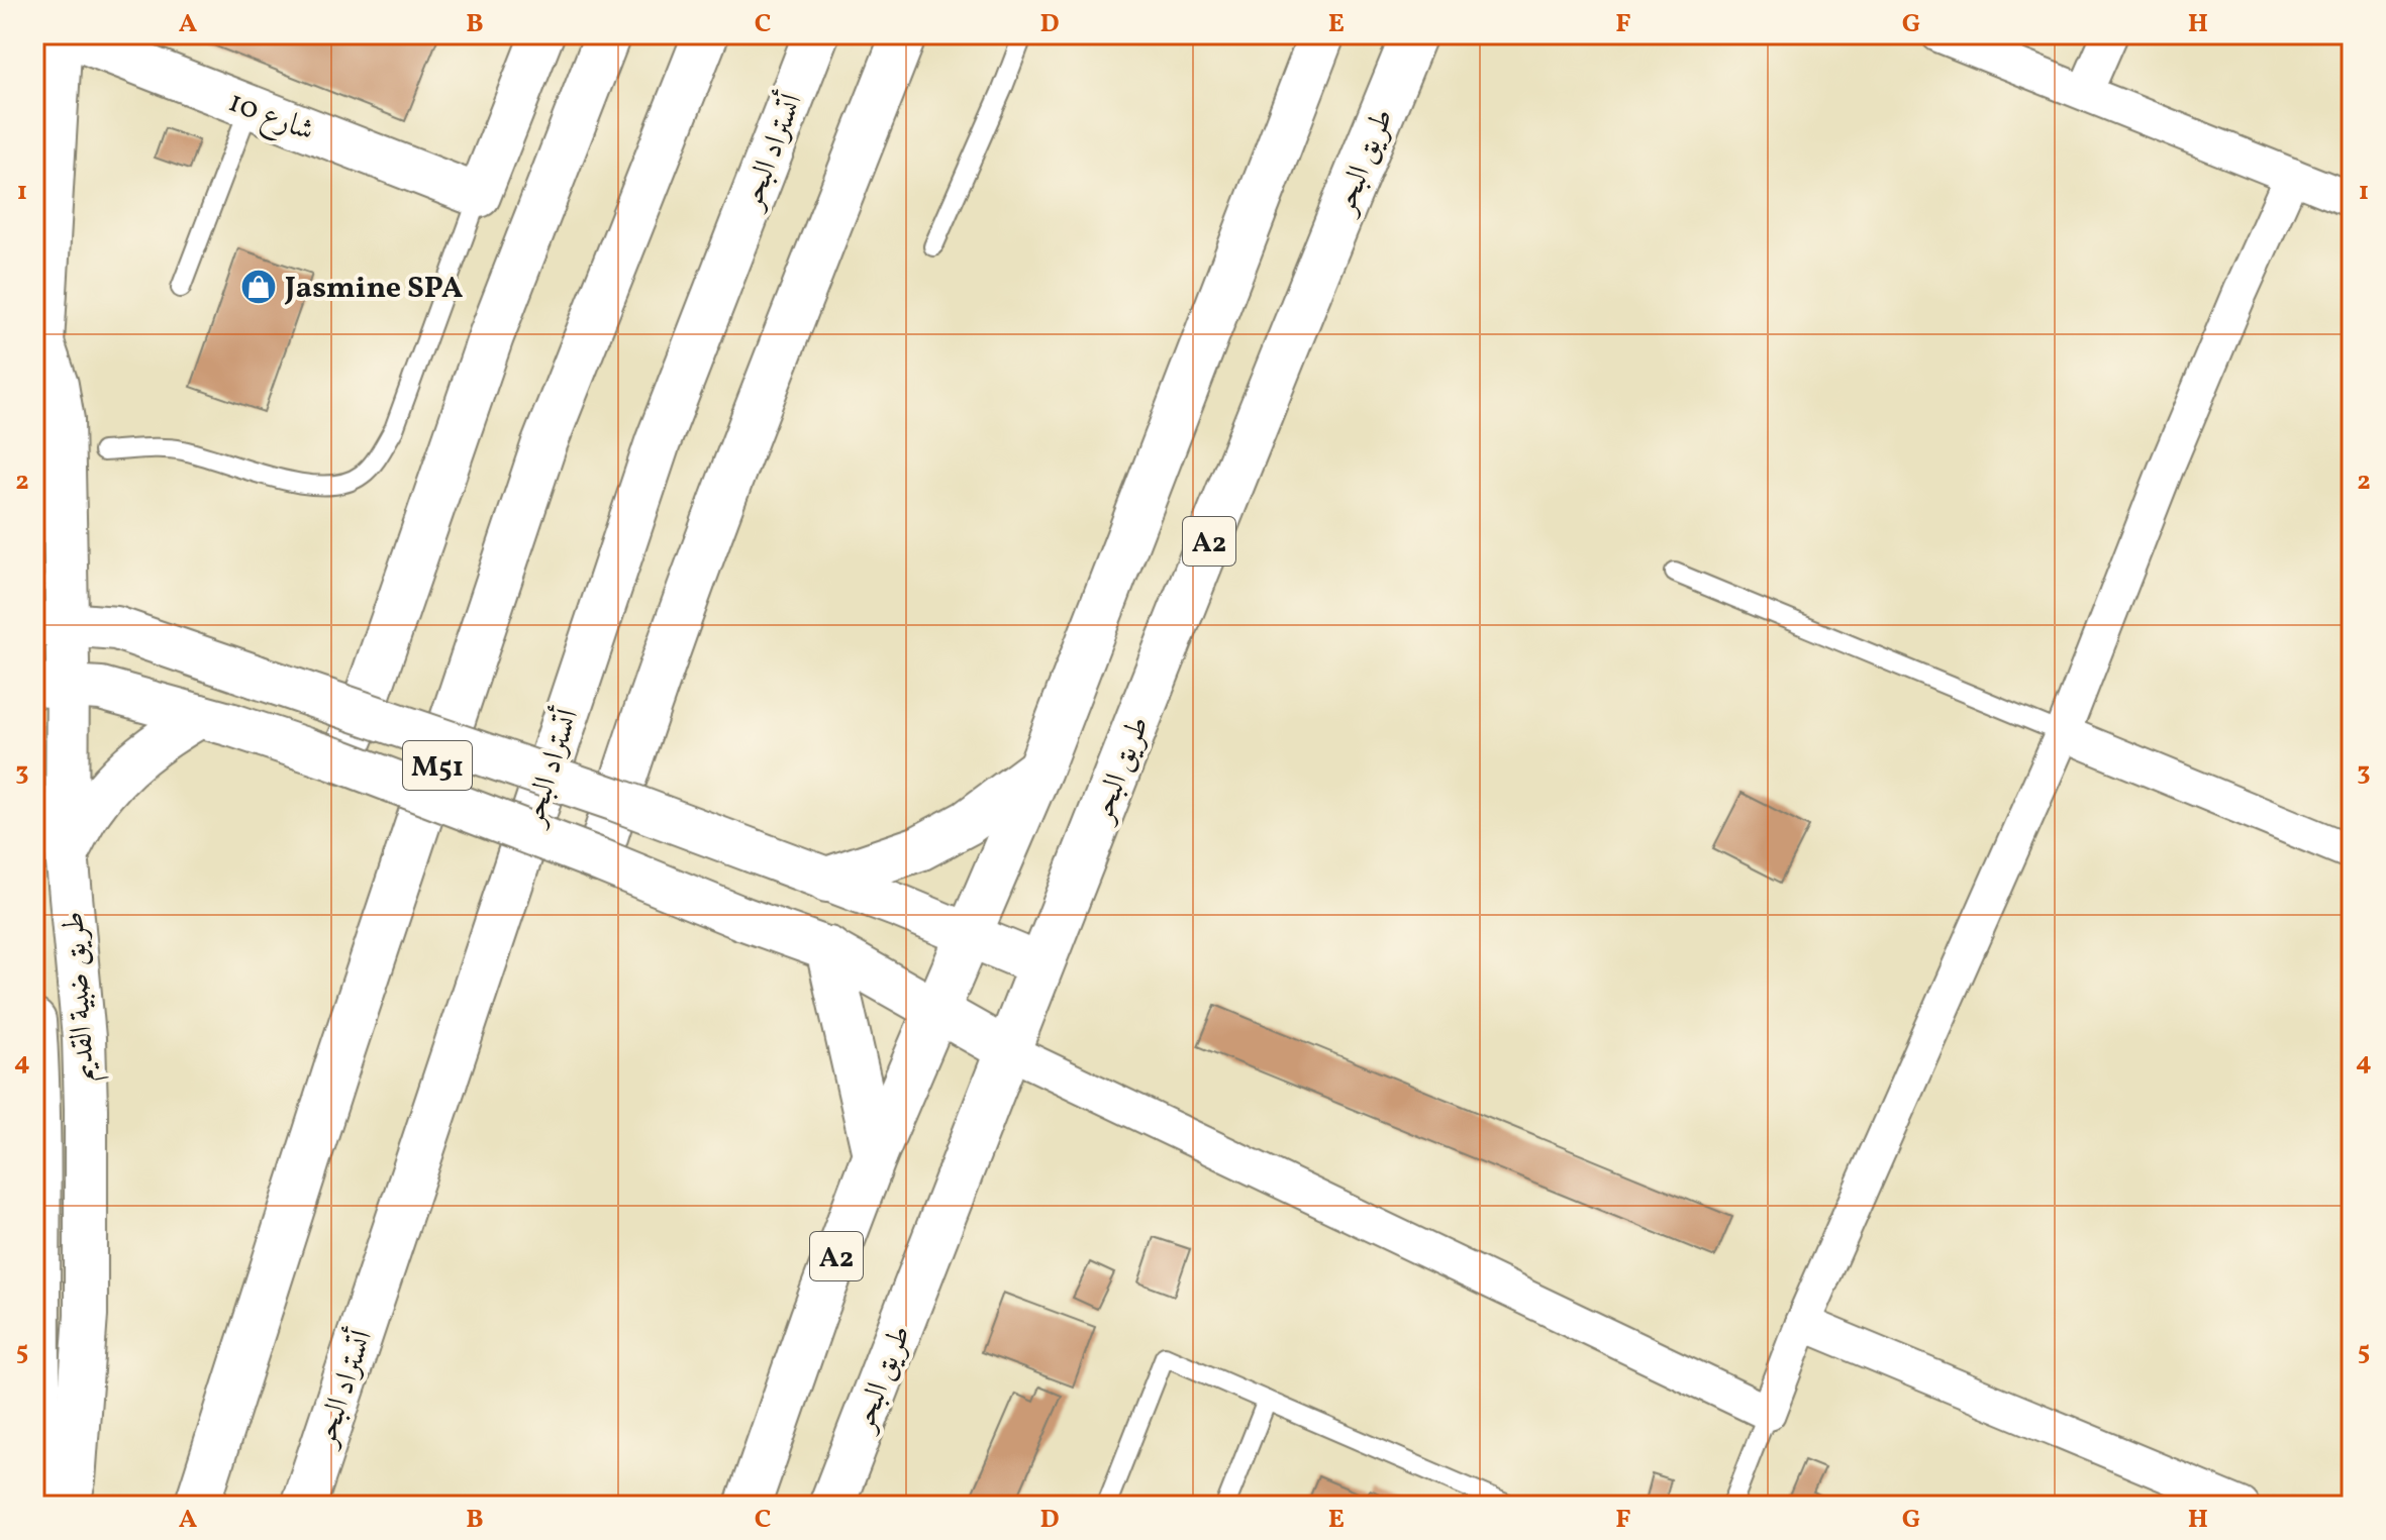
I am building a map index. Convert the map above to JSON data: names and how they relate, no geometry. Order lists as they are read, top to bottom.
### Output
{
  "streets": {
    "highway": [
      "أتستراد البحر",
      "طريق البحر",
      "A2",
      "M51"
    ],
    "street": ["شارع 10", "طريق ضبية القديم"]
  },
  "crossings": [
    ["شارع 10", "طريق ضبية القديم"]
  ],
  "places": {
    "shop": ["Jasmine SPA"]
  },
  "grid": {
    "columns": [
      "A",
      "B",
      "C",
      "D",
      "E",
      "F",
      "G",
      "H"
    ],
    "rows": [
      "1",
      "2",
      "3",
      "4",
      "5"
    ]
  }
}
